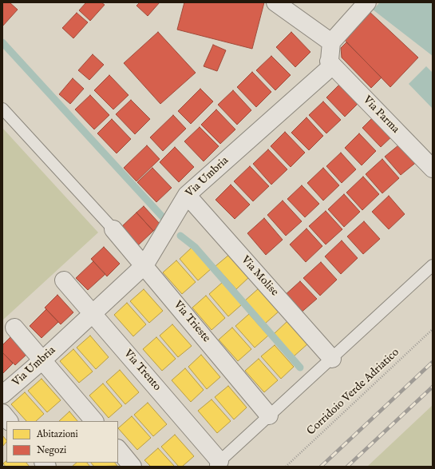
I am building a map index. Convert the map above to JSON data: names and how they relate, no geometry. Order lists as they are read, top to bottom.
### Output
{
  "streets": {
    "street": [
      "Via Parma",
      "Via Umbria",
      "Via Molise",
      "Via Trieste",
      "Via Trento"
    ],
    "path": ["Corridoio Verde Adriatico"]
  },
  "crossings": [
    ["Via Parma", "Via Umbria"],
    ["Via Umbria", "Via Molise"],
    ["Via Umbria", "Via Trieste"],
    ["Via Umbria", "Via Trento"]
  ],
  "legend": ["Abitazioni", "Negozi"]
}
